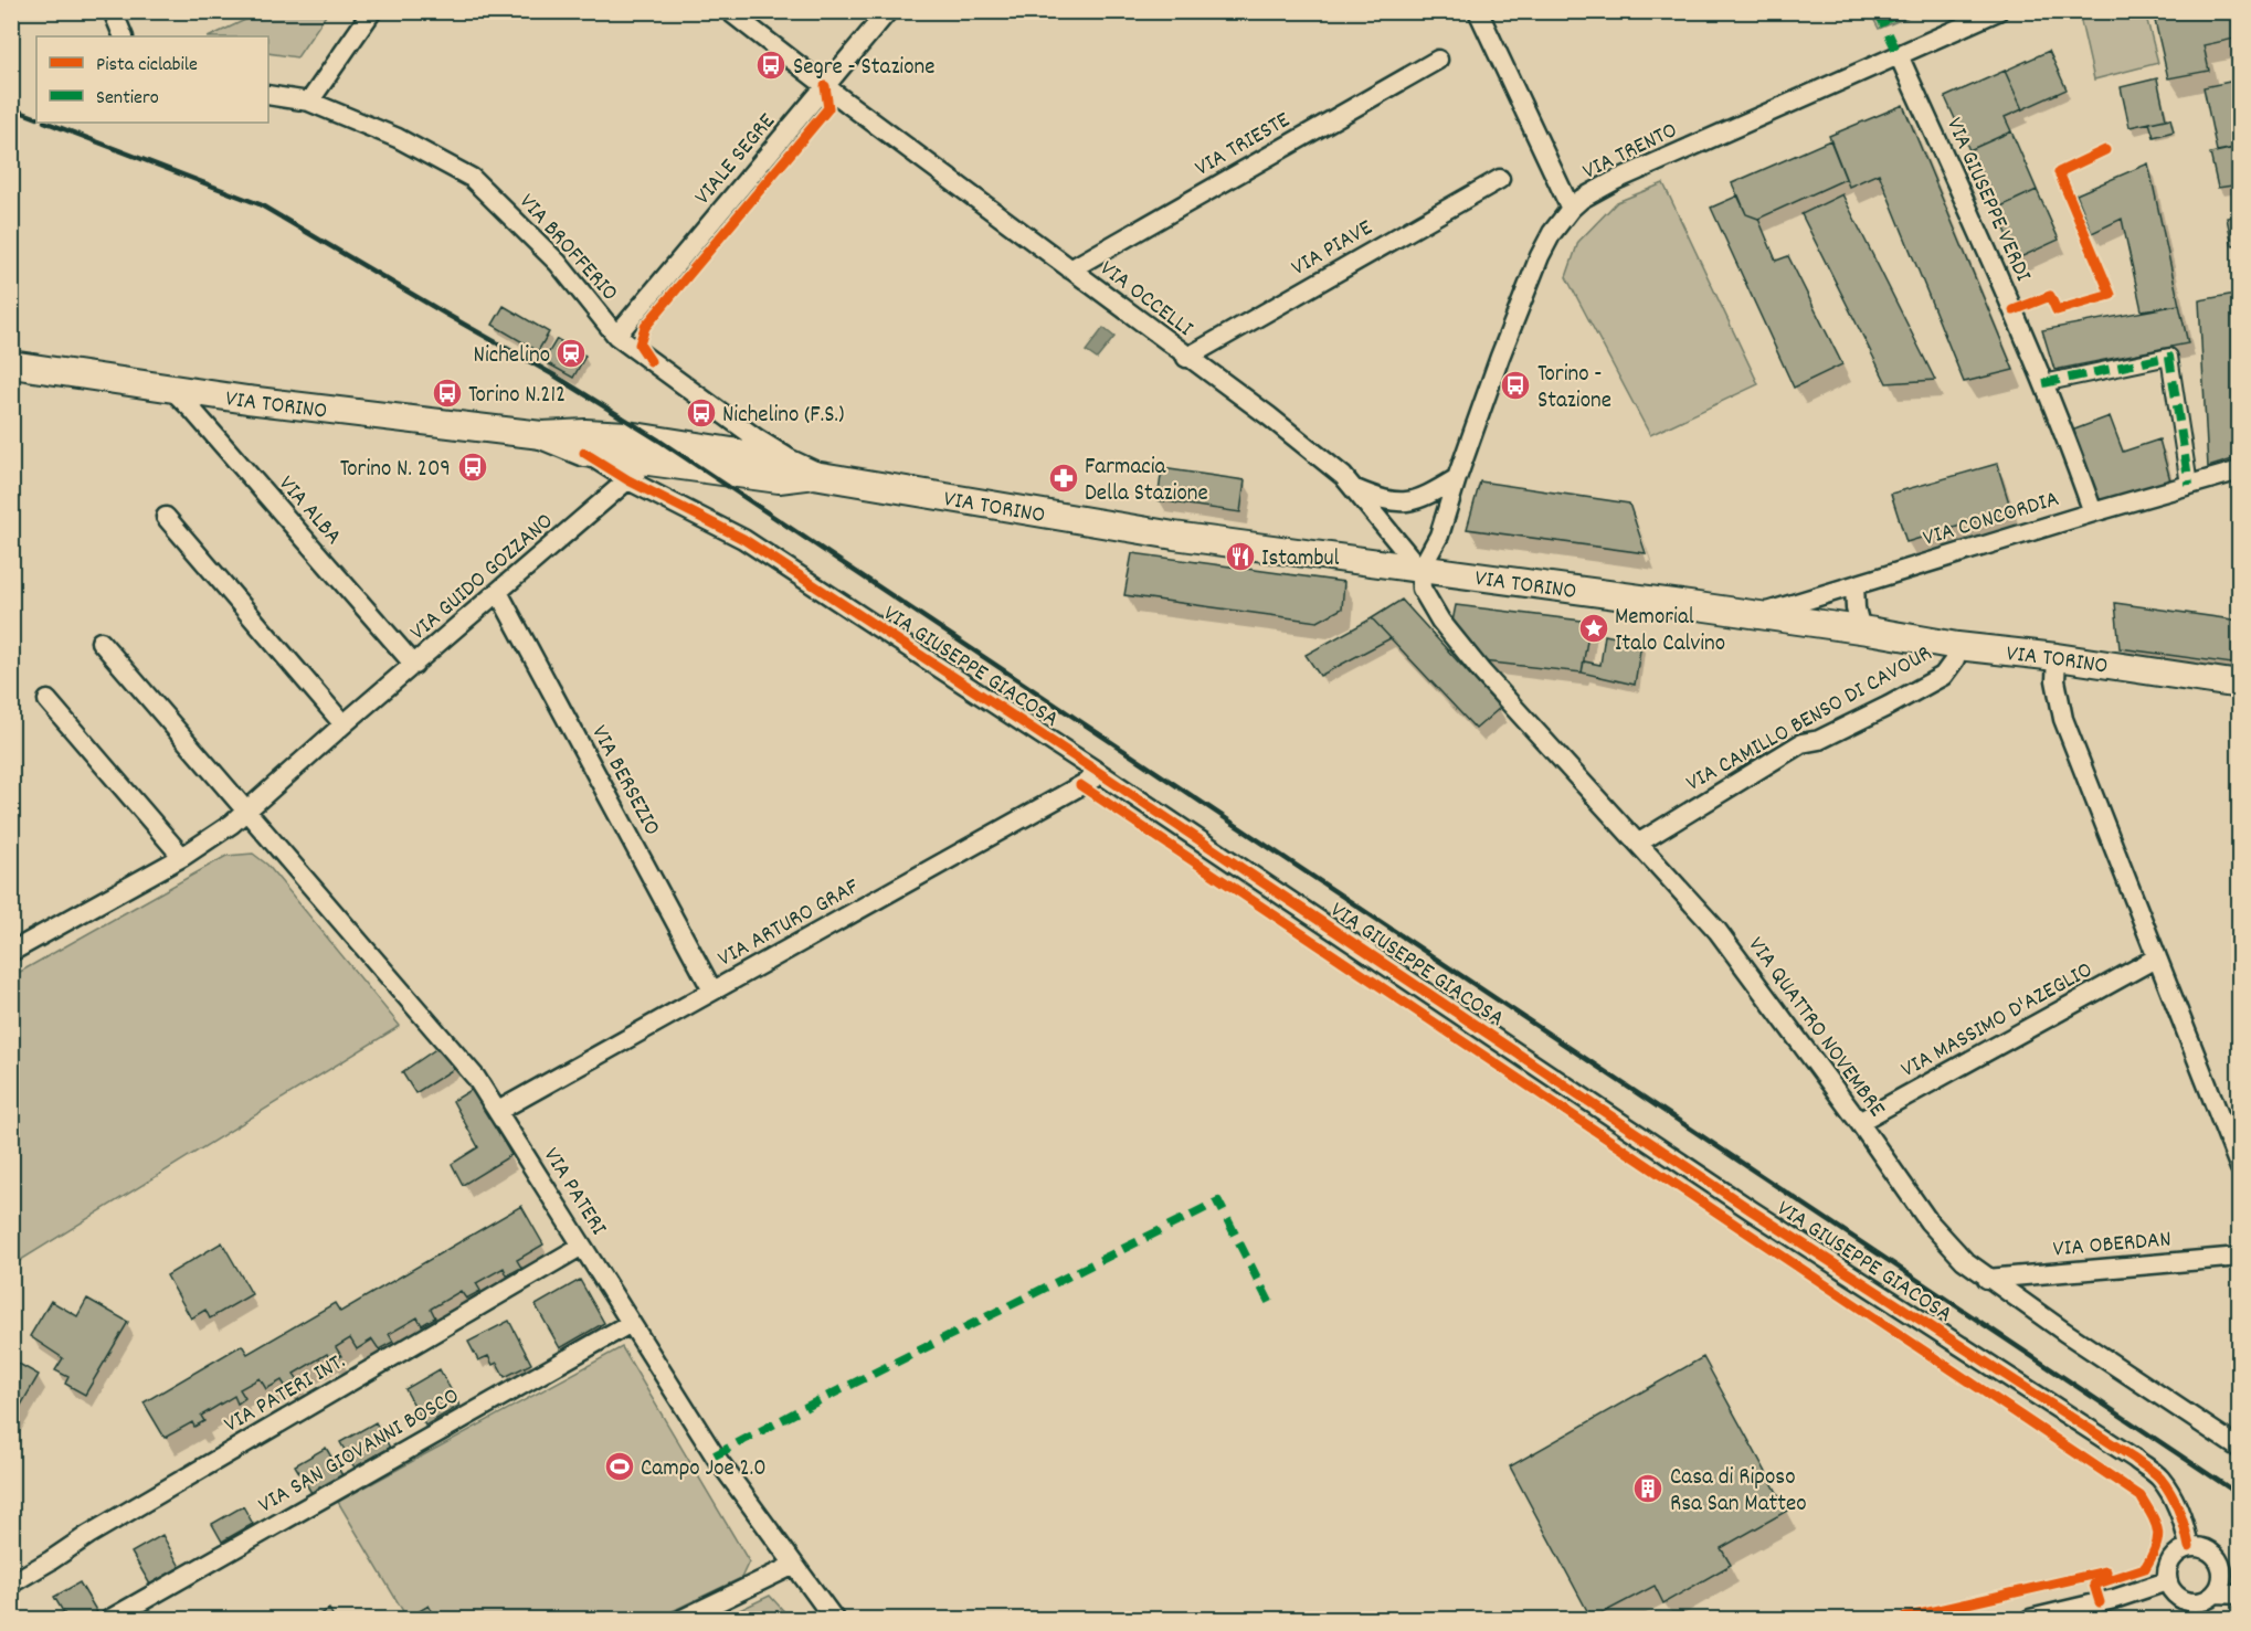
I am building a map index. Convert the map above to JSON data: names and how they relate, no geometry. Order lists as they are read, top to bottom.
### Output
{
  "streets": {
    "main road": ["VIA TORINO"],
    "street": [
      "VIA TRIESTE",
      "VIA TRENTO",
      "VIALE SEGRE",
      "VIA GIUSEPPE VERDI",
      "VIA BROFFERIO",
      "VIA PIAVE",
      "VIA OCCELLI",
      "VIA ALBA",
      "VIA CONCORDIA",
      "VIA GUIDO GOZZANO",
      "VIA GIUSEPPE GIACOSA",
      "VIA CAMILLO BENSO DI CAVOUR",
      "VIA BERSEZIO",
      "VIA ARTURO GRAF",
      "VIA MASSIMO D'AZEGLIO",
      "VIA QUATTRO NOVEMBRE",
      "VIA PATERI",
      "VIA OBERDAN",
      "VIA PATERI INT.",
      "VIA SAN GIOVANNI BOSCO"
    ]
  },
  "crossings": [
    ["VIA TRIESTE", "VIA OCCELLI"],
    ["VIA TRENTO", "VIA GIUSEPPE VERDI"],
    ["VIA TRENTO", "VIA OCCELLI"],
    ["VIA TRENTO", "VIA TORINO"],
    ["VIA TRENTO", "VIA QUATTRO NOVEMBRE"],
    ["VIALE SEGRE", "VIA BROFFERIO"],
    ["VIALE SEGRE", "VIA OCCELLI"],
    ["VIA GIUSEPPE VERDI", "VIA CONCORDIA"],
    ["VIA BROFFERIO", "VIA TORINO"],
    ["VIA PIAVE", "VIA OCCELLI"],
    ["VIA OCCELLI", "VIA TORINO"],
    ["VIA OCCELLI", "VIA QUATTRO NOVEMBRE"],
    ["VIA TORINO", "VIA ALBA"],
    ["VIA TORINO", "VIA CONCORDIA"],
    ["VIA TORINO", "VIA GUIDO GOZZANO"],
    ["VIA TORINO", "VIA GIUSEPPE GIACOSA"],
    ["VIA TORINO", "VIA CAMILLO BENSO DI CAVOUR"],
    ["VIA TORINO", "VIA QUATTRO NOVEMBRE"],
    ["VIA ALBA", "VIA GUIDO GOZZANO"],
    ["VIA GUIDO GOZZANO", "VIA GIUSEPPE GIACOSA"],
    ["VIA GUIDO GOZZANO", "VIA BERSEZIO"],
    ["VIA GUIDO GOZZANO", "VIA PATERI"],
    ["VIA GIUSEPPE GIACOSA", "VIA ARTURO GRAF"],
    ["VIA CAMILLO BENSO DI CAVOUR", "VIA QUATTRO NOVEMBRE"],
    ["VIA BERSEZIO", "VIA ARTURO GRAF"],
    ["VIA ARTURO GRAF", "VIA PATERI"],
    ["VIA MASSIMO D'AZEGLIO", "VIA QUATTRO NOVEMBRE"],
    ["VIA QUATTRO NOVEMBRE", "VIA OBERDAN"],
    ["VIA PATERI", "VIA PATERI INT."],
    ["VIA PATERI", "VIA SAN GIOVANNI BOSCO"]
  ],
  "places": {
    "bus stop": [
      "Segre - Stazione",
      "Torino - Stazione",
      "Torino N.212",
      "Nichelino (F.S.)",
      "Torino N. 209"
    ],
    "station": ["Nichelino"],
    "pharmacy": ["Farmacia Della Stazione"],
    "restaurant": ["Istambul"],
    "place": ["Memorial Italo Calvino"],
    "sports": ["Campo Joe 2.0"],
    "building": ["Casa di Riposo Rsa San Matteo"]
  },
  "legend": ["Pista ciclabile", "Sentiero"]
}
